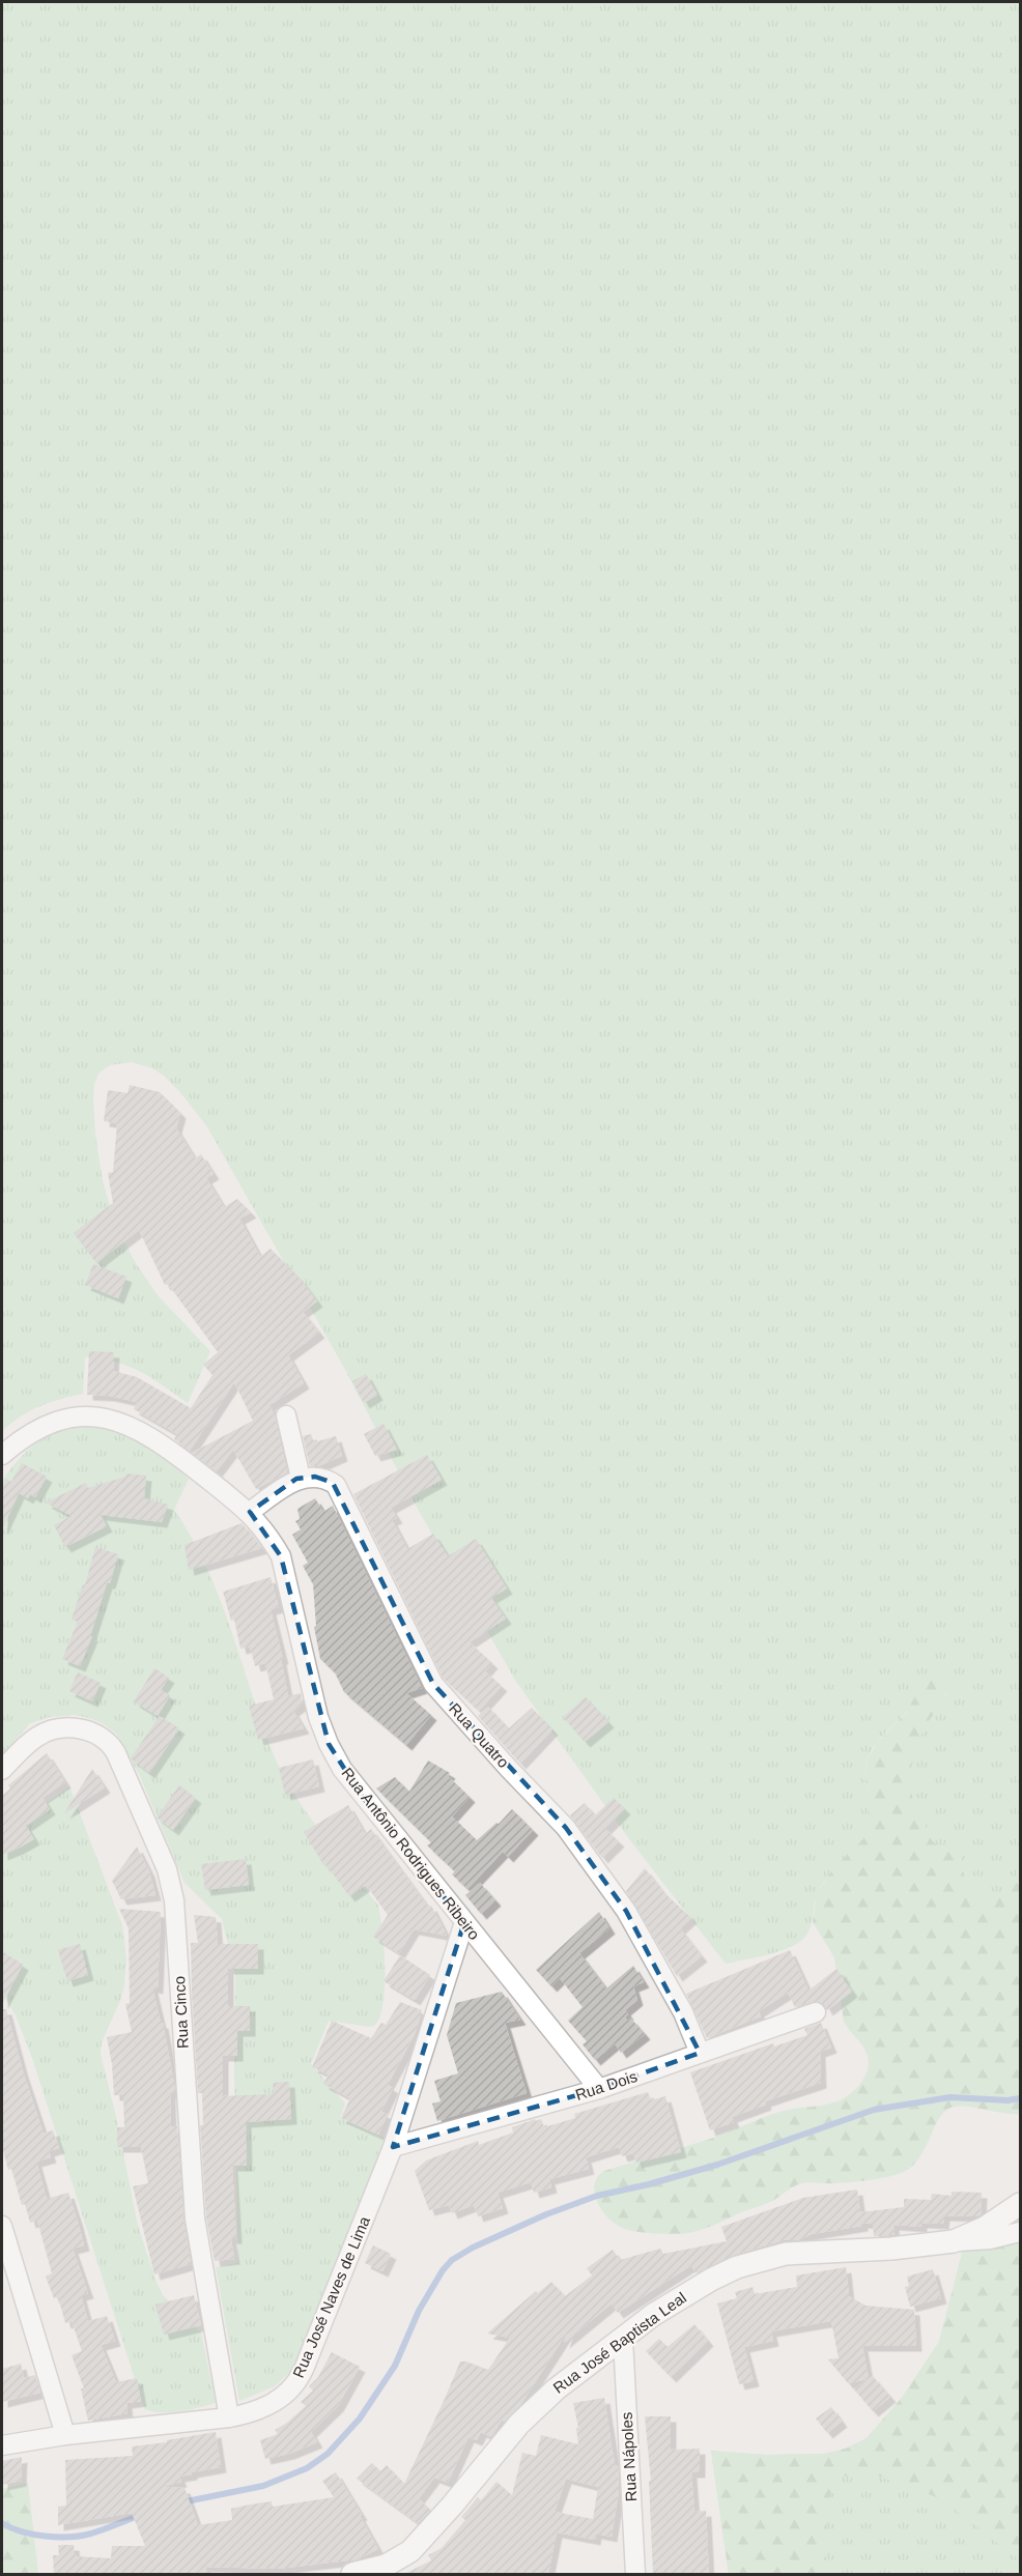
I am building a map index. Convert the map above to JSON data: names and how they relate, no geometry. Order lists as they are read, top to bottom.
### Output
{
  "streets": {
    "street": [
      "Rua Quatro",
      "Rua Antônio Rodrigues Ribeiro",
      "Rua Cinco",
      "Rua Dois",
      "Rua José Naves de Lima",
      "Rua José Baptista Leal",
      "Rua Nápoles"
    ]
  },
  "crossings": [
    ["Rua Quatro", "Rua Dois"],
    ["Rua Antônio Rodrigues Ribeiro", "Rua Dois"],
    ["Rua Antônio Rodrigues Ribeiro", "Rua José Naves de Lima"],
    ["Rua Cinco", "Rua José Naves de Lima"],
    ["Rua Dois", "Rua José Naves de Lima"],
    ["Rua José Baptista Leal", "Rua Nápoles"]
  ]
}
